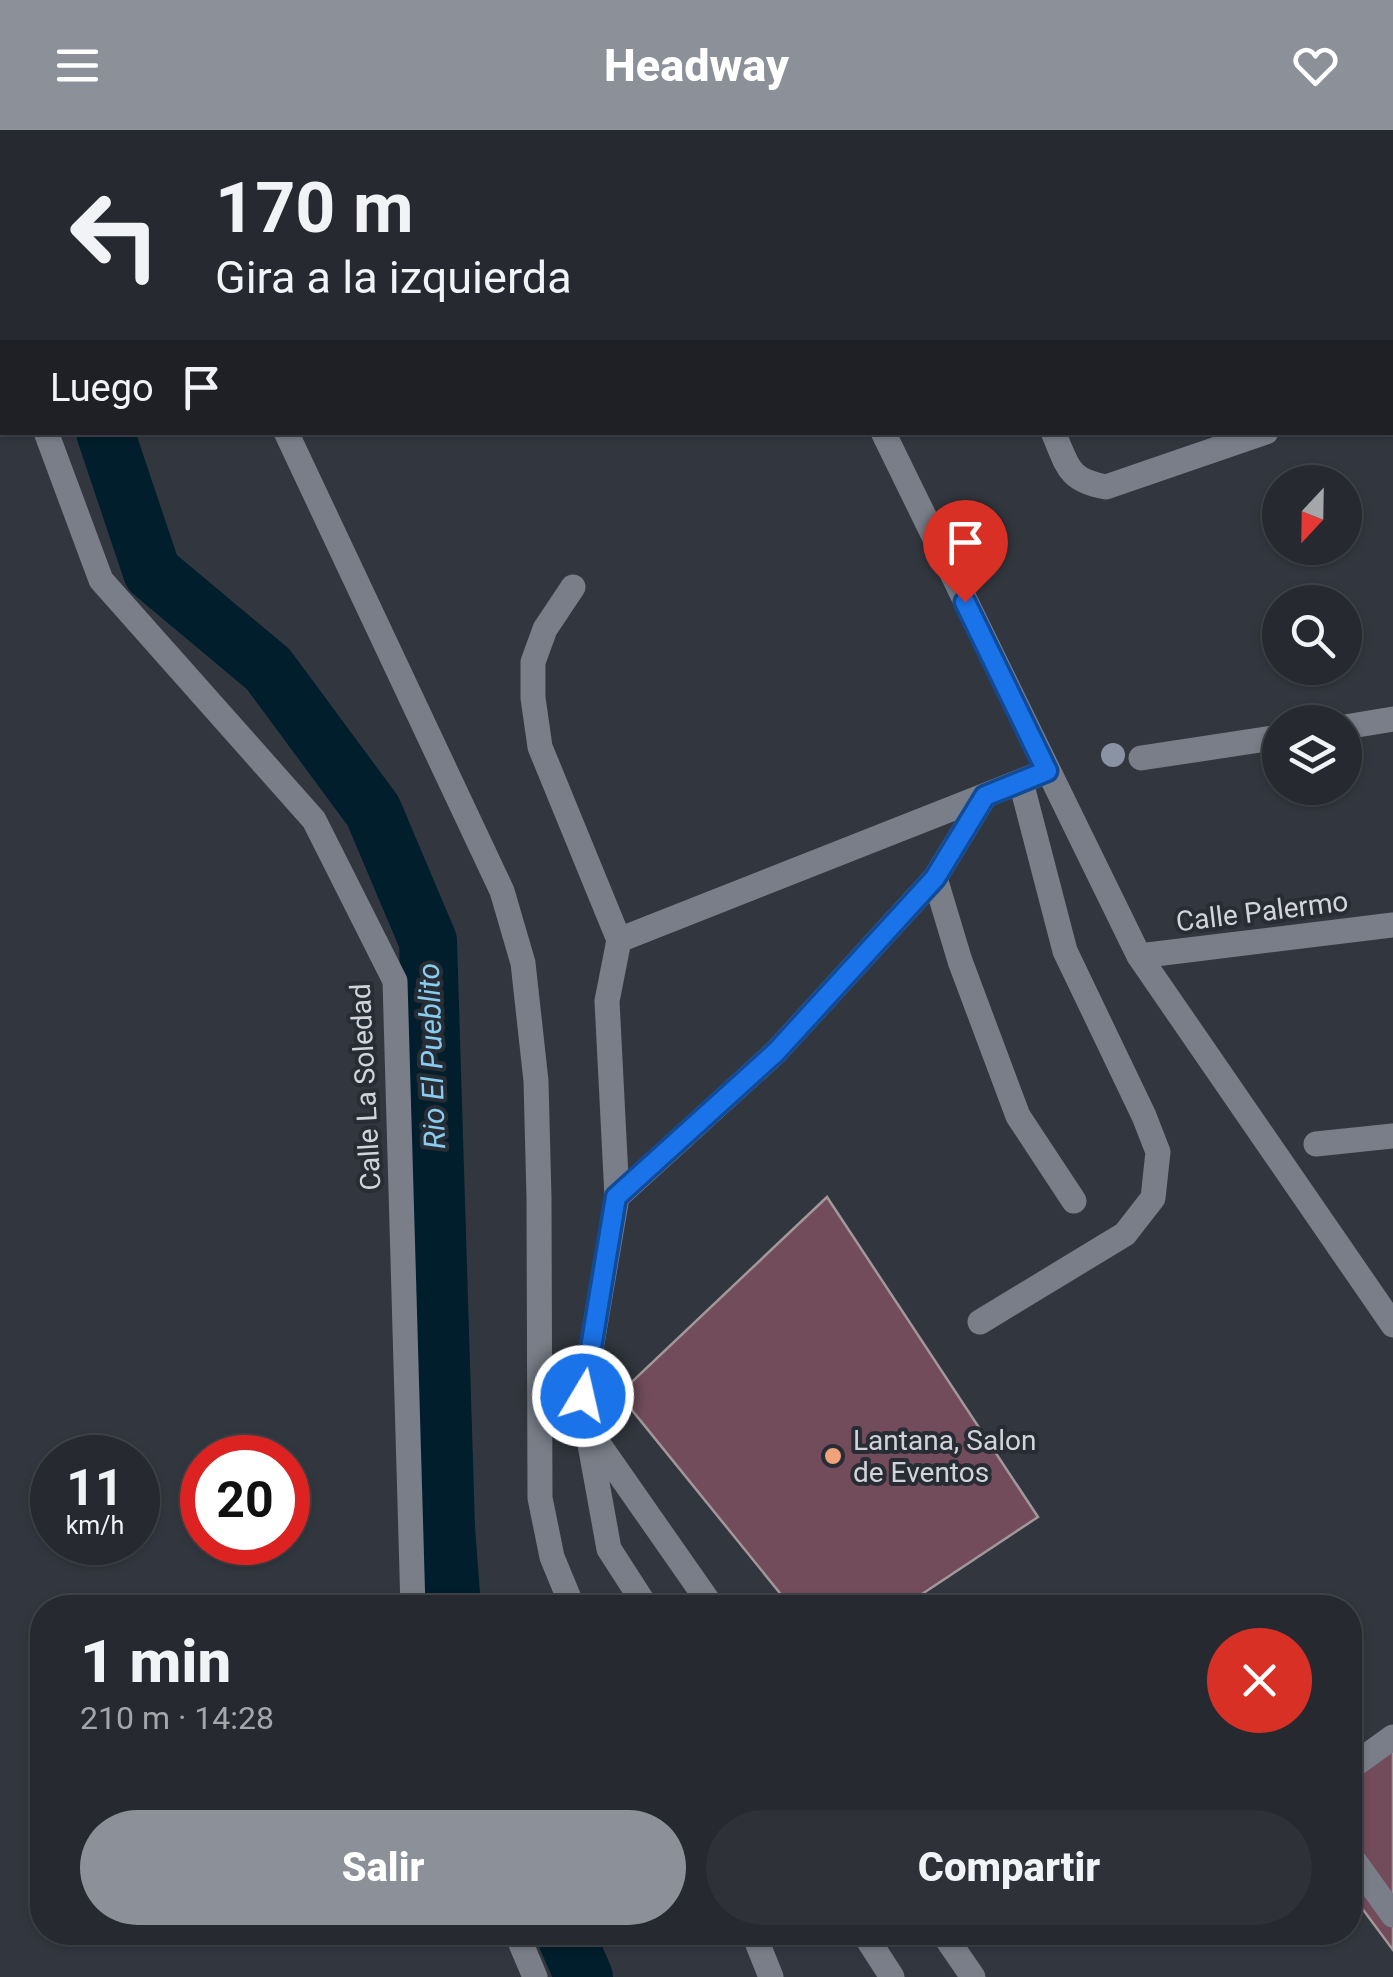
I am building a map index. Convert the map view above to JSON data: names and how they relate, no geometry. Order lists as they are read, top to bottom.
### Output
{
  "streets": {
    "street": ["Calle Palermo", "Calle La Soledad"]
  },
  "water": ["Rio El Pueblito"],
  "places": ["Lantana, Salon de Eventos"],
  "north": "bottom",
  "page": {
    "header": "Headway",
    "turn": ["170 m", "Gira a la izquierda"],
    "then": "Luego",
    "speed": "11 km/h",
    "limit": "20",
    "heading": ["1 min", "210 m · 14:28"],
    "buttons": ["Salir", "Compartir"]
  }
}
